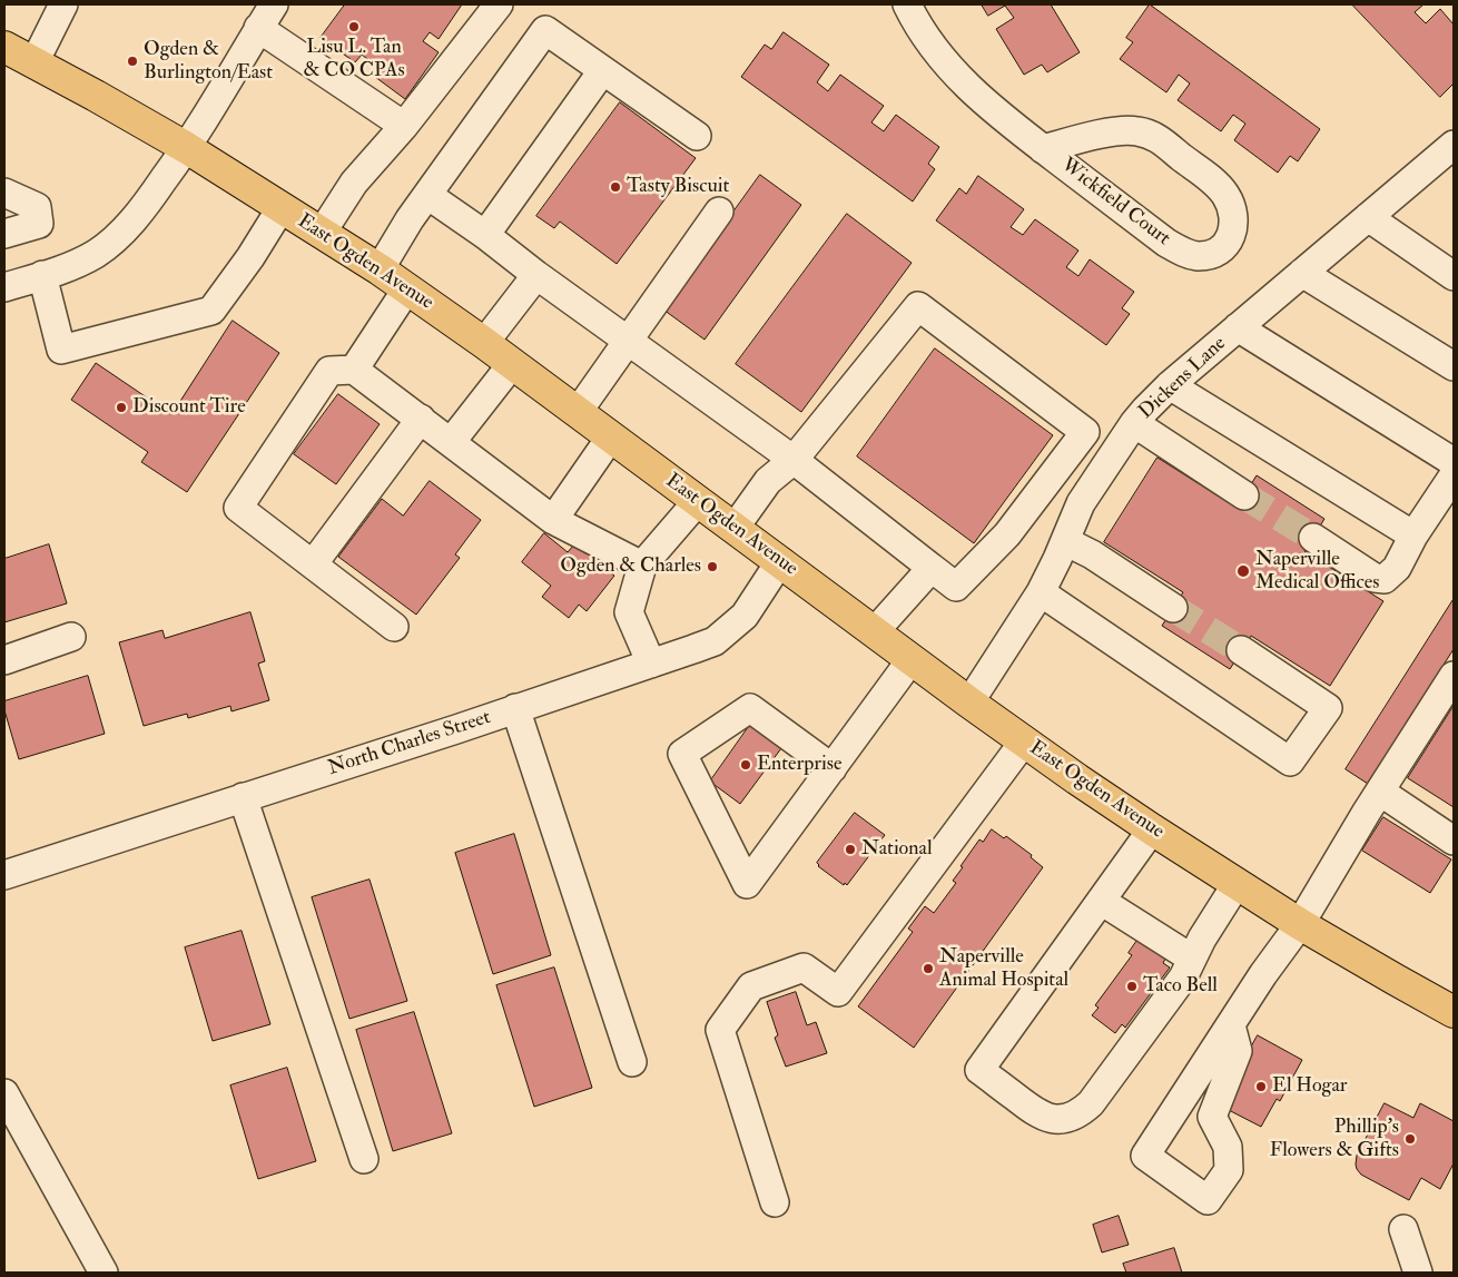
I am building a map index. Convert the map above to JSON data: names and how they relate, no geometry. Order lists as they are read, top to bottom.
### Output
{
  "streets": {
    "main road": ["East Ogden Avenue"],
    "street": ["Wickfield Court", "Dickens Lane", "North Charles Street"]
  },
  "crossings": [
    ["East Ogden Avenue", "Dickens Lane"],
    ["East Ogden Avenue", "North Charles Street"]
  ],
  "places": [
    "Lisu L. Tan & CO CPAs",
    "Ogden & Burlington/East",
    "Tasty Biscuit",
    "Discount Tire",
    "Ogden & Charles",
    "Naperville Medical Offices",
    "Enterprise",
    "National",
    "Naperville Animal Hospital",
    "Taco Bell",
    "El Hogar",
    "Phillip's Flowers & Gifts"
  ]
}
